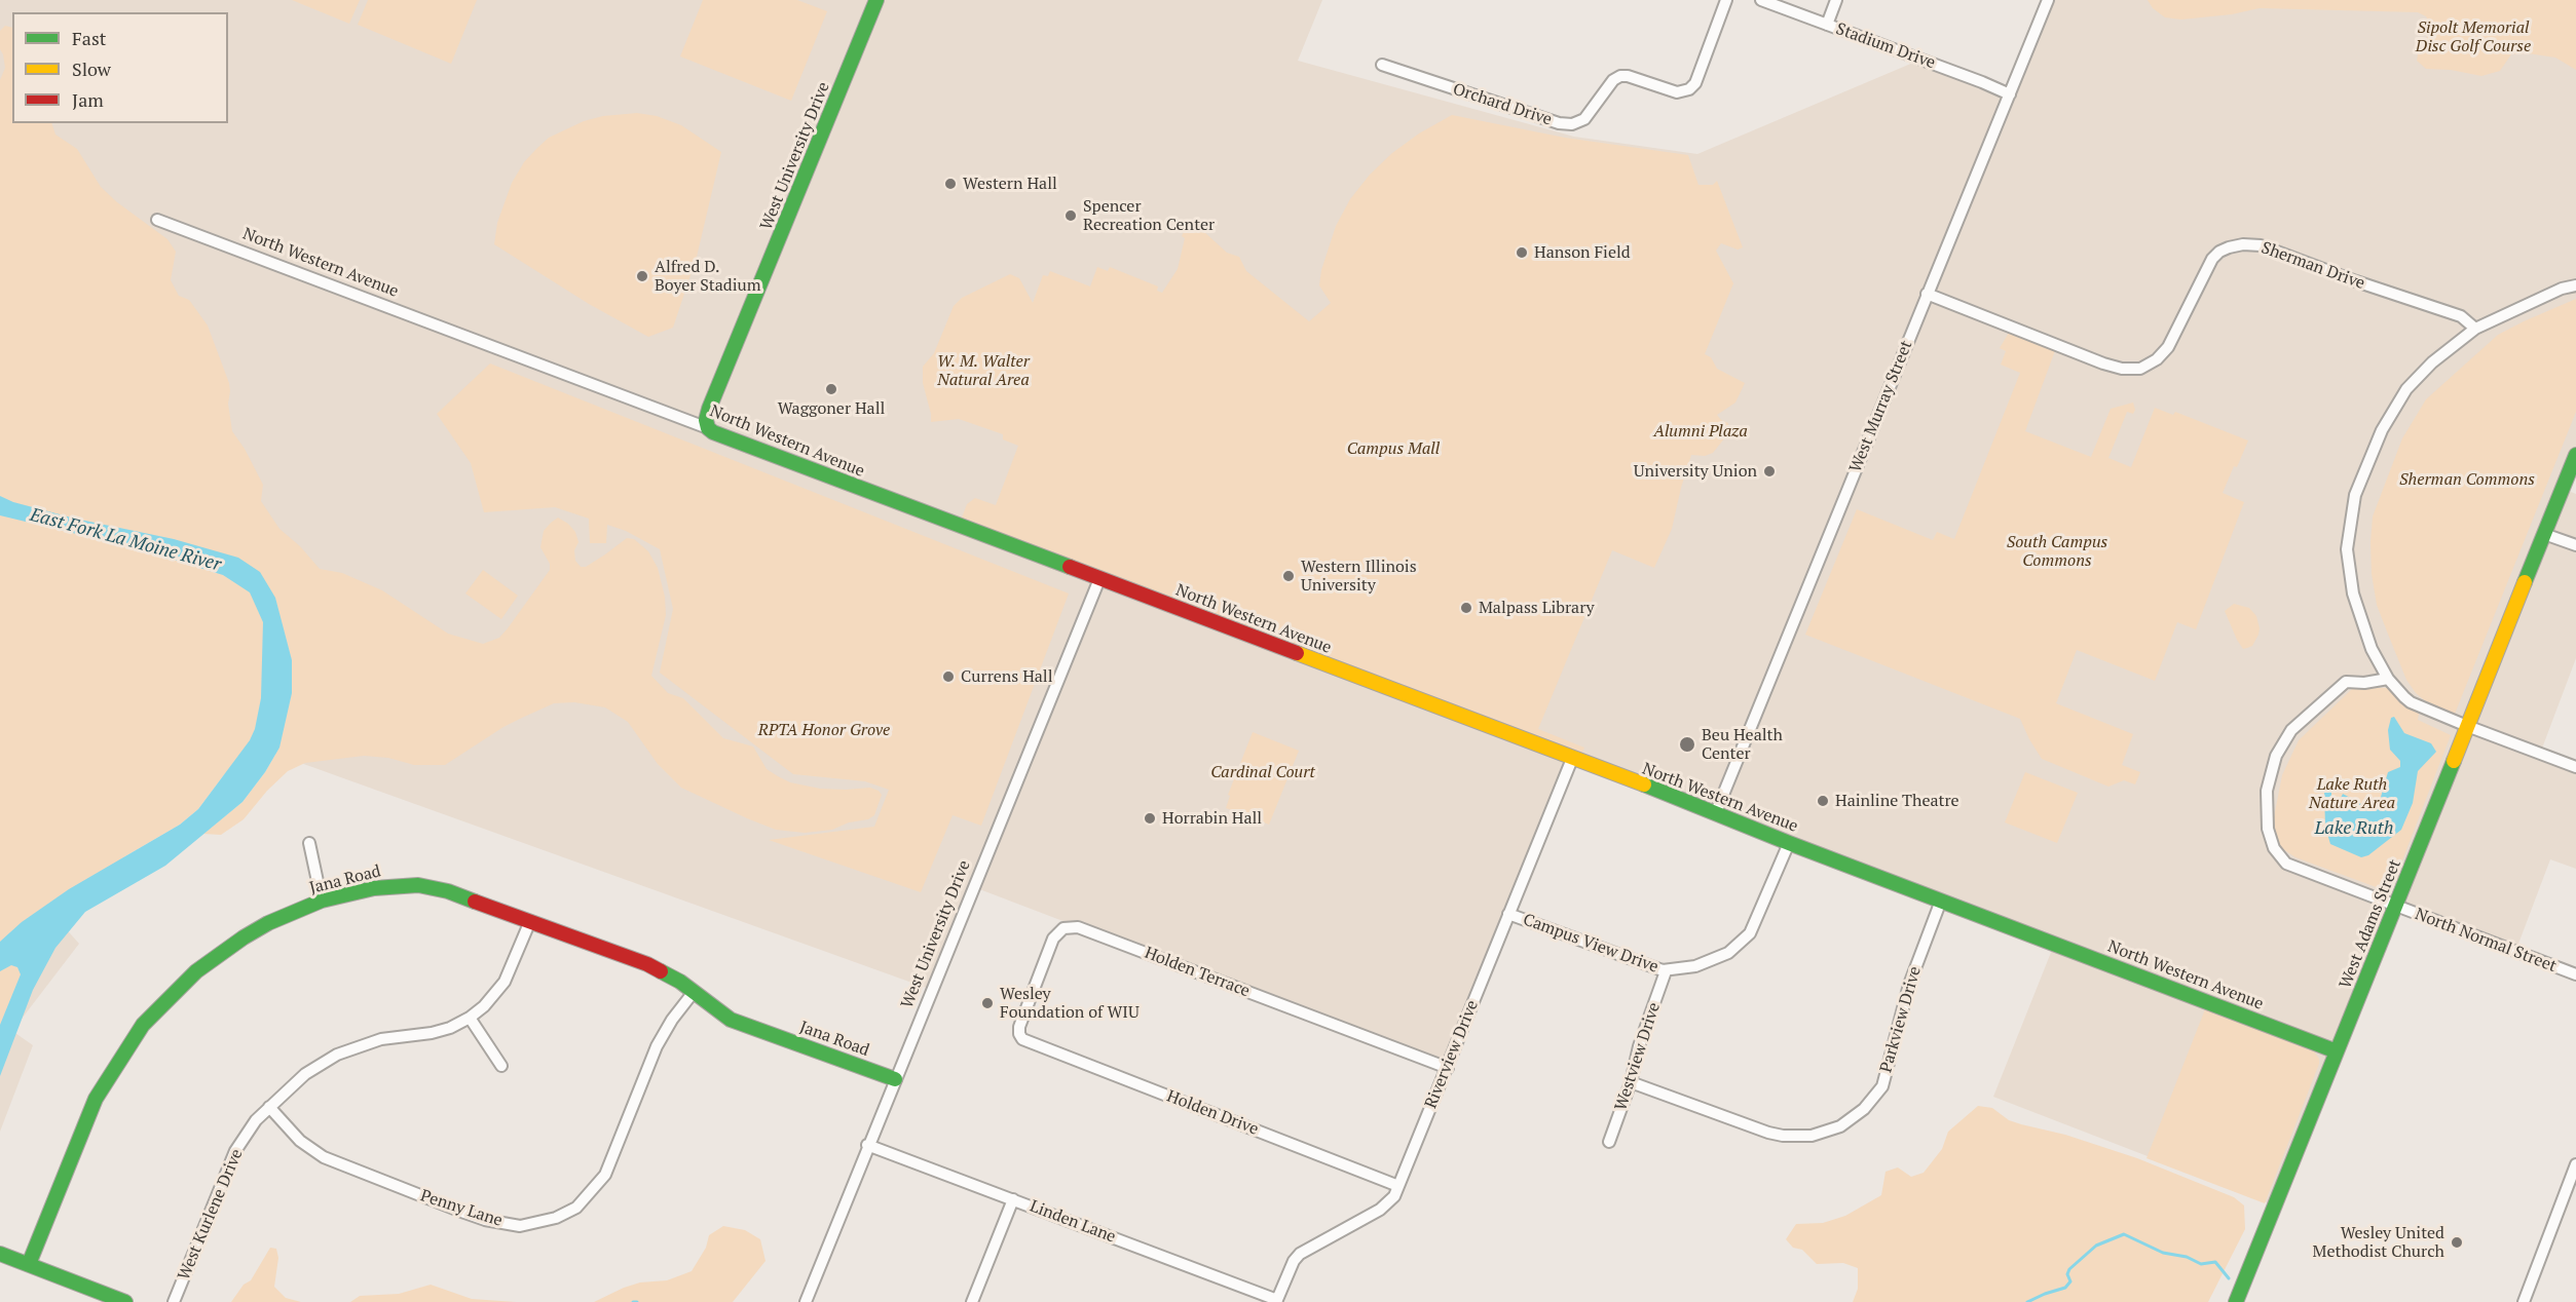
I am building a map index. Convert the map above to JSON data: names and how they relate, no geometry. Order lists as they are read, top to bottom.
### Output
{
  "streets": {
    "street": [
      "Stadium Drive",
      "Orchard Drive",
      "West University Drive",
      "North Western Avenue",
      "Sherman Drive",
      "West Murray Street",
      "Jana Road",
      "West Adams Street",
      "North Normal Street",
      "Campus View Drive",
      "Holden Terrace",
      "Parkview Drive",
      "Riverview Drive",
      "Westview Drive",
      "Holden Drive",
      "Penny Lane",
      "West Kurlene Drive",
      "Linden Lane"
    ]
  },
  "crossings": [
    ["Stadium Drive", "West Murray Street"],
    ["West University Drive", "North Western Avenue"],
    ["West University Drive", "Jana Road"],
    ["West University Drive", "Linden Lane"],
    ["North Western Avenue", "West Murray Street"],
    ["North Western Avenue", "West Adams Street"],
    ["North Western Avenue", "Campus View Drive"],
    ["North Western Avenue", "Parkview Drive"],
    ["North Western Avenue", "Riverview Drive"],
    ["Sherman Drive", "West Murray Street"],
    ["Jana Road", "Penny Lane"],
    ["Jana Road", "West Kurlene Drive"],
    ["West Adams Street", "North Normal Street"],
    ["Campus View Drive", "Riverview Drive"],
    ["Campus View Drive", "Westview Drive"],
    ["Holden Terrace", "Riverview Drive"],
    ["Holden Terrace", "Holden Drive"],
    ["Parkview Drive", "Westview Drive"],
    ["Riverview Drive", "Holden Drive"],
    ["Riverview Drive", "Linden Lane"],
    ["Penny Lane", "West Kurlene Drive"]
  ],
  "water": ["East Fork La Moine River", "Lake Ruth"],
  "parks": [
    "Sipolt Memorial Disc Golf Course",
    "W. M. Walter Natural Area",
    "Alumni Plaza",
    "Campus Mall",
    "Sherman Commons",
    "South Campus Commons",
    "RPTA Honor Grove",
    "Cardinal Court",
    "Lake Ruth Nature Area"
  ],
  "places": [
    "Western Hall",
    "Spencer Recreation Center",
    "Hanson Field",
    "Alfred D. Boyer Stadium",
    "Waggoner Hall",
    "University Union",
    "Western Illinois University",
    "Malpass Library",
    "Currens Hall",
    "Beu Health Center",
    "Hainline Theatre",
    "Horrabin Hall",
    "Wesley Foundation of WIU",
    "Wesley United Methodist Church"
  ],
  "legend": ["Fast", "Slow", "Jam"]
}
